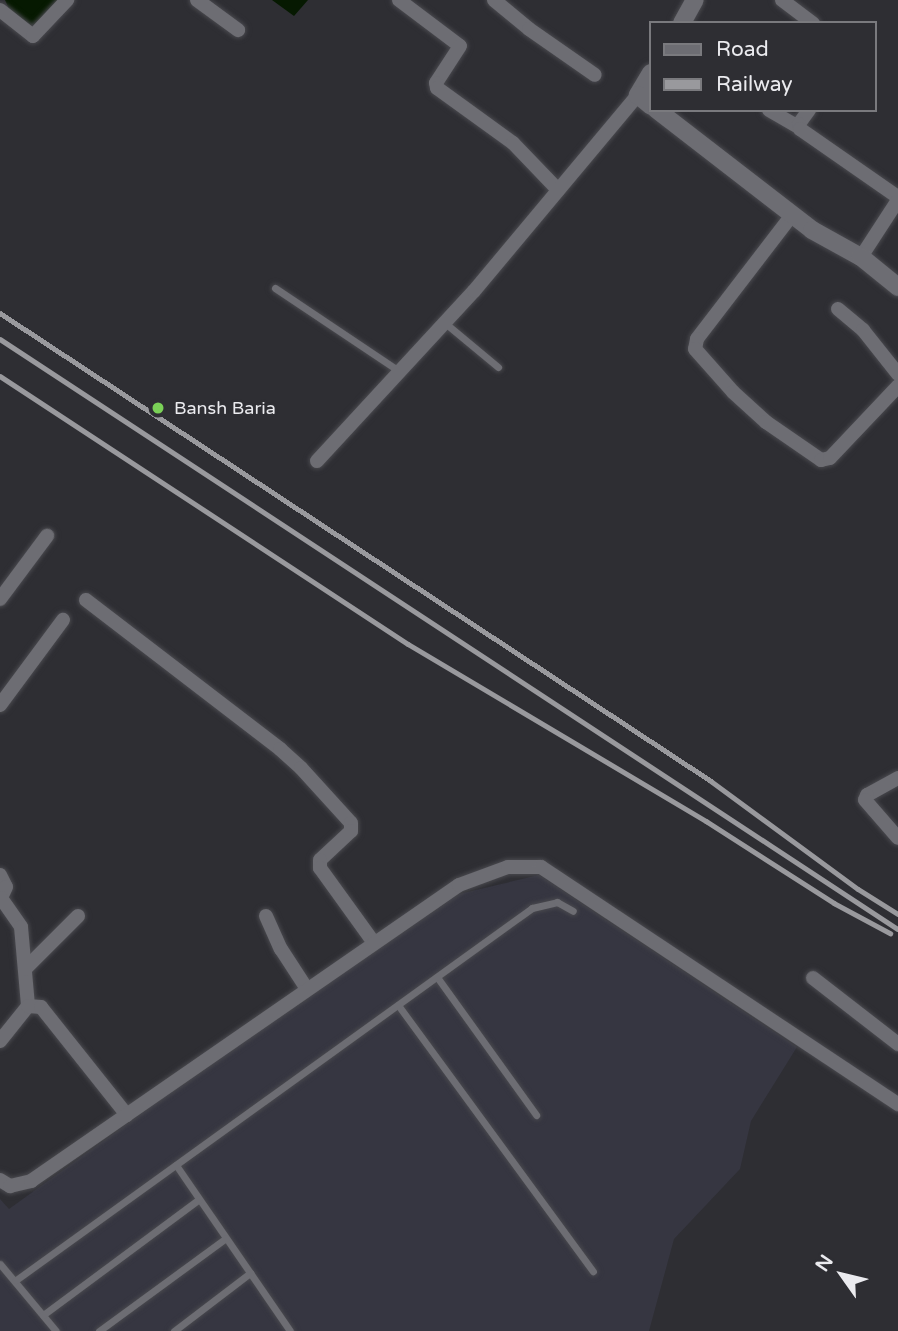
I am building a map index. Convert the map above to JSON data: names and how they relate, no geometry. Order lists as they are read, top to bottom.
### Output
{
  "places": ["Bansh Baria"],
  "legend": ["Road", "Railway"],
  "north": "top left"
}
